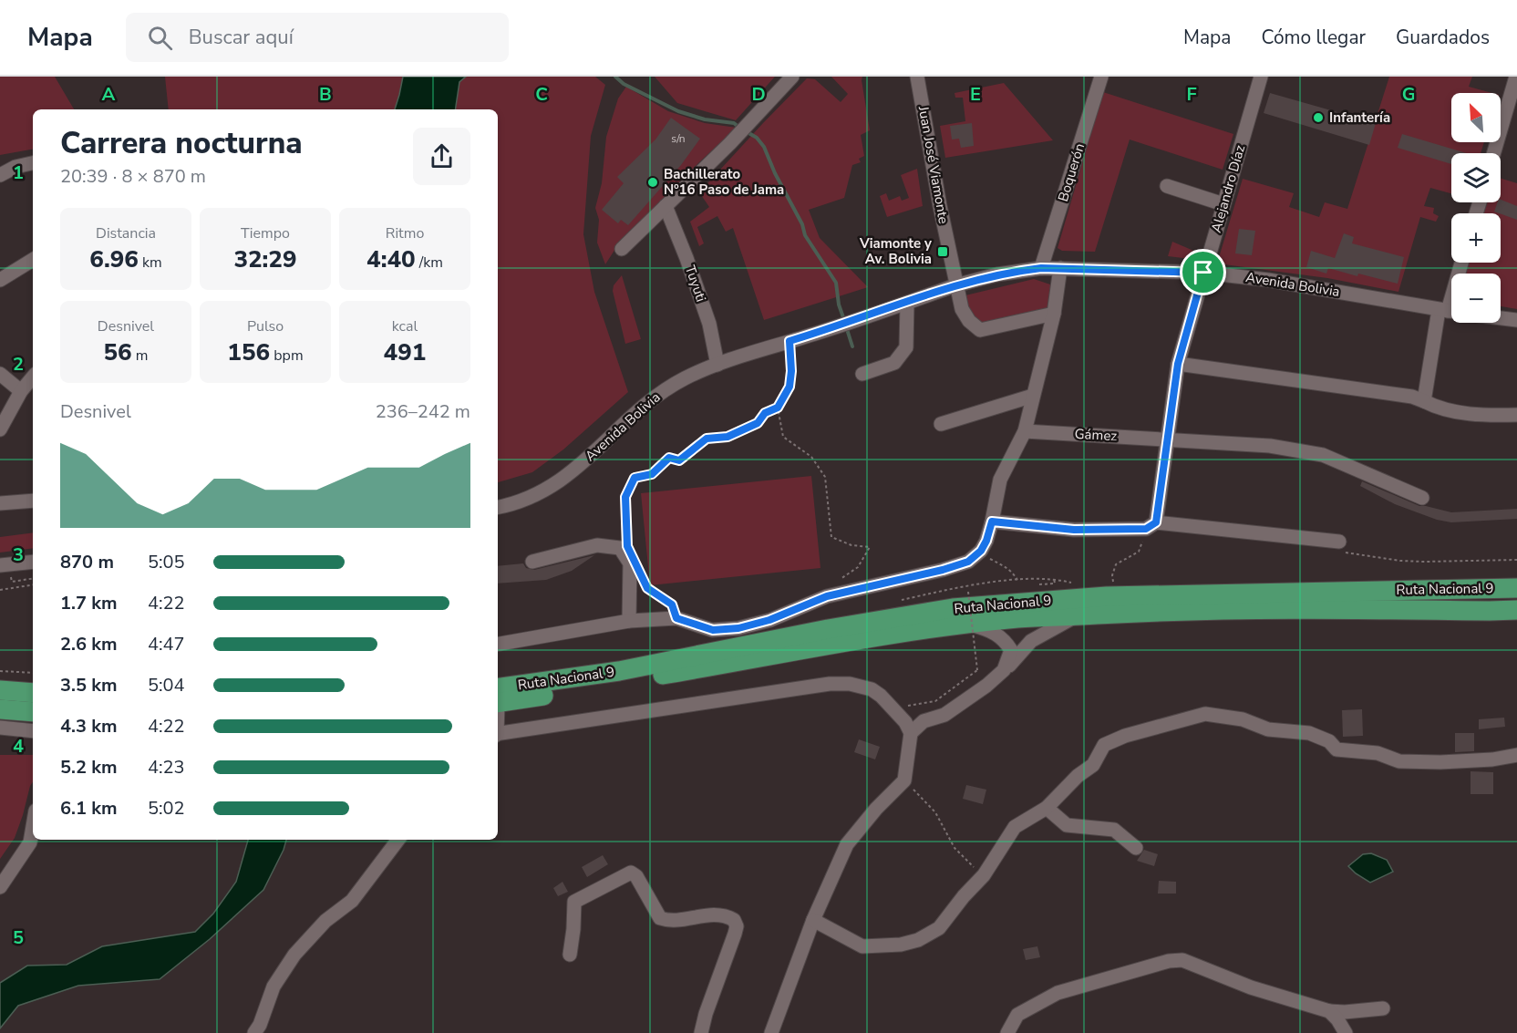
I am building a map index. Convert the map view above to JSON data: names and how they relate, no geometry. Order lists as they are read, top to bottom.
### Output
{
  "streets": {
    "highway": ["Ruta Nacional 9"],
    "street": [
      "Juan José Viamonte",
      "Boquerón",
      "Alejandro Díaz",
      "Tuyuti",
      "Avenida Bolivia",
      "Gámez"
    ]
  },
  "crossings": [
    ["Juan José Viamonte", "Avenida Bolivia"],
    ["Boquerón", "Avenida Bolivia"],
    ["Alejandro Díaz", "Avenida Bolivia"],
    ["Alejandro Díaz", "Gámez"],
    ["Tuyuti", "Avenida Bolivia"]
  ],
  "places": {
    "other": ["Infantería", "Bachillerato Nº16 Paso de Jama"],
    "transit": ["Viamonte y Av. Bolivia"]
  },
  "house_numbers": ["s/n"],
  "north": "top left",
  "page": {
    "header": "Mapa",
    "search": "Buscar aquí",
    "nav": ["Mapa", "Cómo llegar", "Guardados"],
    "map_buttons": ["+", "−"],
    "heading": ["Carrera nocturna", "20:39 · 8 × 870 m"],
    "stats": [
      ["Distancia", "6.96 km"],
      ["Tiempo", "32:29"],
      ["Ritmo", "4:40 /km"],
      ["Desnivel", "56 m"],
      ["Pulso", "156 bpm"],
      ["kcal", "491"]
    ],
    "chart": ["Desnivel", "236–242 m"],
    "list": [
      {
        "name": "870 m",
        "note": "5:05"
      },
      {
        "name": "1.7 km",
        "note": "4:22"
      },
      {
        "name": "2.6 km",
        "note": "4:47"
      },
      {
        "name": "3.5 km",
        "note": "5:04"
      },
      {
        "name": "4.3 km",
        "note": "4:22"
      },
      {
        "name": "5.2 km",
        "note": "4:23"
      },
      {
        "name": "6.1 km",
        "note": "5:02"
      }
    ]
  },
  "grid": {
    "columns": [
      "A",
      "B",
      "C",
      "D",
      "E",
      "F",
      "G"
    ],
    "rows": [
      "1",
      "2",
      "3",
      "4",
      "5"
    ]
  }
}
